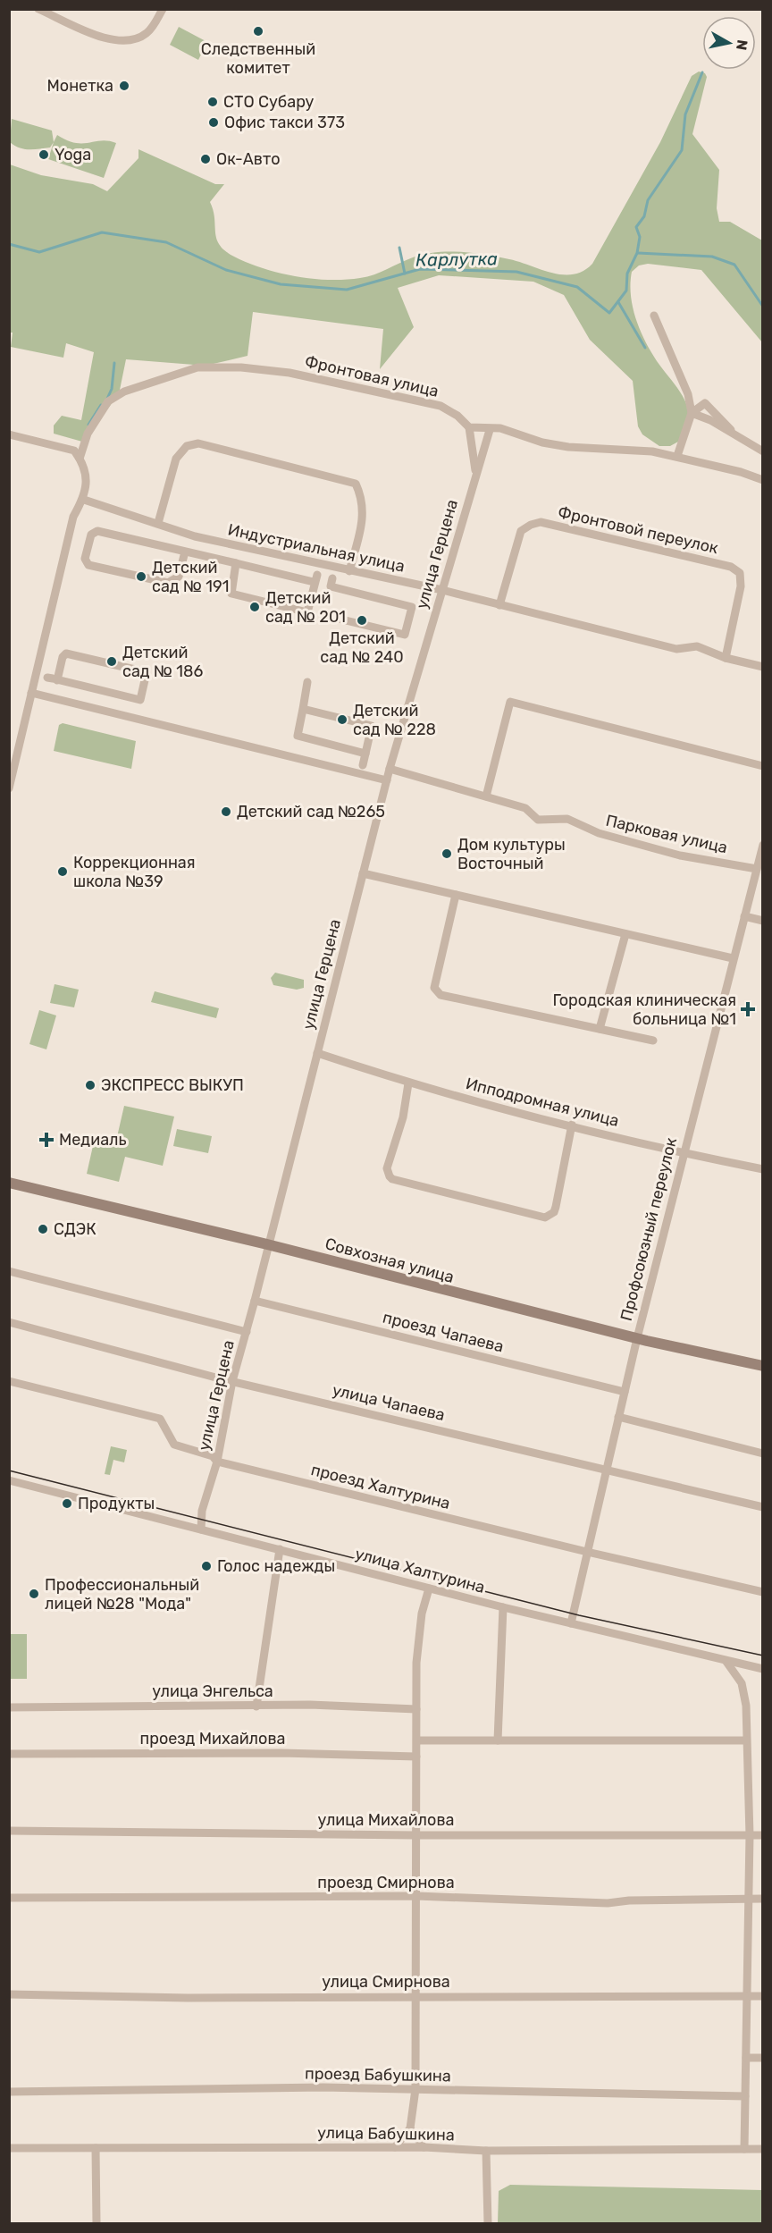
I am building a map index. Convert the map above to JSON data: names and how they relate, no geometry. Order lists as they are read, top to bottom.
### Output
{
  "streets": {
    "street": [
      "Фронтовая улица",
      "Фронтовой переулок",
      "Индустриальная улица",
      "улица Герцена",
      "Парковая улица",
      "Ипподромная улица",
      "Профсоюзный переулок",
      "Совхозная улица",
      "проезд Чапаева",
      "улица Чапаева",
      "проезд Халтурина",
      "улица Халтурина",
      "улица Энгельса",
      "проезд Михайлова",
      "улица Михайлова",
      "проезд Смирнова",
      "улица Смирнова",
      "проезд Бабушкина",
      "улица Бабушкина"
    ]
  },
  "crossings": [
    ["Фронтовая улица", "улица Герцена"],
    ["Фронтовой переулок", "Индустриальная улица"],
    ["Индустриальная улица", "улица Герцена"],
    ["улица Герцена", "Парковая улица"],
    ["улица Герцена", "Ипподромная улица"],
    ["улица Герцена", "Совхозная улица"],
    ["улица Герцена", "проезд Чапаева"],
    ["улица Герцена", "улица Чапаева"],
    ["улица Герцена", "проезд Халтурина"],
    ["улица Герцена", "улица Халтурина"],
    ["Парковая улица", "Профсоюзный переулок"],
    ["Ипподромная улица", "Профсоюзный переулок"],
    ["Профсоюзный переулок", "Совхозная улица"],
    ["Профсоюзный переулок", "проезд Чапаева"],
    ["Профсоюзный переулок", "улица Чапаева"],
    ["Профсоюзный переулок", "проезд Халтурина"],
    ["Профсоюзный переулок", "улица Халтурина"]
  ],
  "water": ["Карлутка"],
  "places": {
    "other": [
      "Следственный комитет",
      "Монетка",
      "СТО Субару",
      "Офис такси 373",
      "Yoga",
      "Ок-Авто",
      "Детский сад № 191",
      "Детский сад № 201",
      "Детский сад № 240",
      "Детский сад № 186",
      "Детский сад № 228",
      "Детский сад №265",
      "Дом культуры Восточный",
      "Коррекционная школа №39",
      "ЭКСПРЕСС ВЫКУП",
      "СДЭК",
      "Продукты",
      "Голос надежды",
      "Профессиональный лицей №28 \"Мода\""
    ],
    "health": ["Городская клиническая больница №1", "Медиаль"]
  },
  "north": "right"
}
